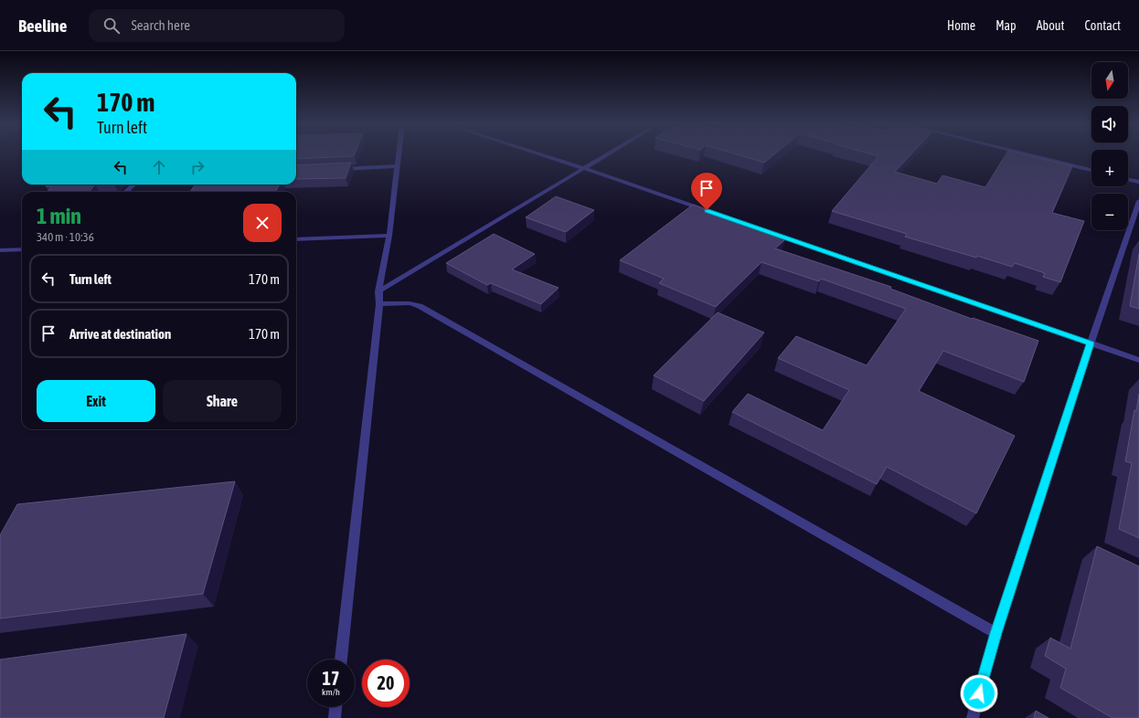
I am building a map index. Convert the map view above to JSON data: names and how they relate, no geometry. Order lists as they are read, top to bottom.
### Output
{
  "north": "bottom",
  "page": {
    "header": "Beeline",
    "search": "Search here",
    "nav": [
      "Home",
      "Map",
      "About",
      "Contact"
    ],
    "map_buttons": ["+", "−"],
    "turn": ["170 m", "Turn left"],
    "heading": ["1 min", "340 m · 10:36"],
    "list": [
      {
        "name": "Turn left",
        "value": "170 m"
      },
      {
        "name": "Arrive at destination",
        "value": "170 m"
      }
    ],
    "buttons": ["Exit", "Share"],
    "speed": "17 km/h",
    "limit": "20"
  }
}
